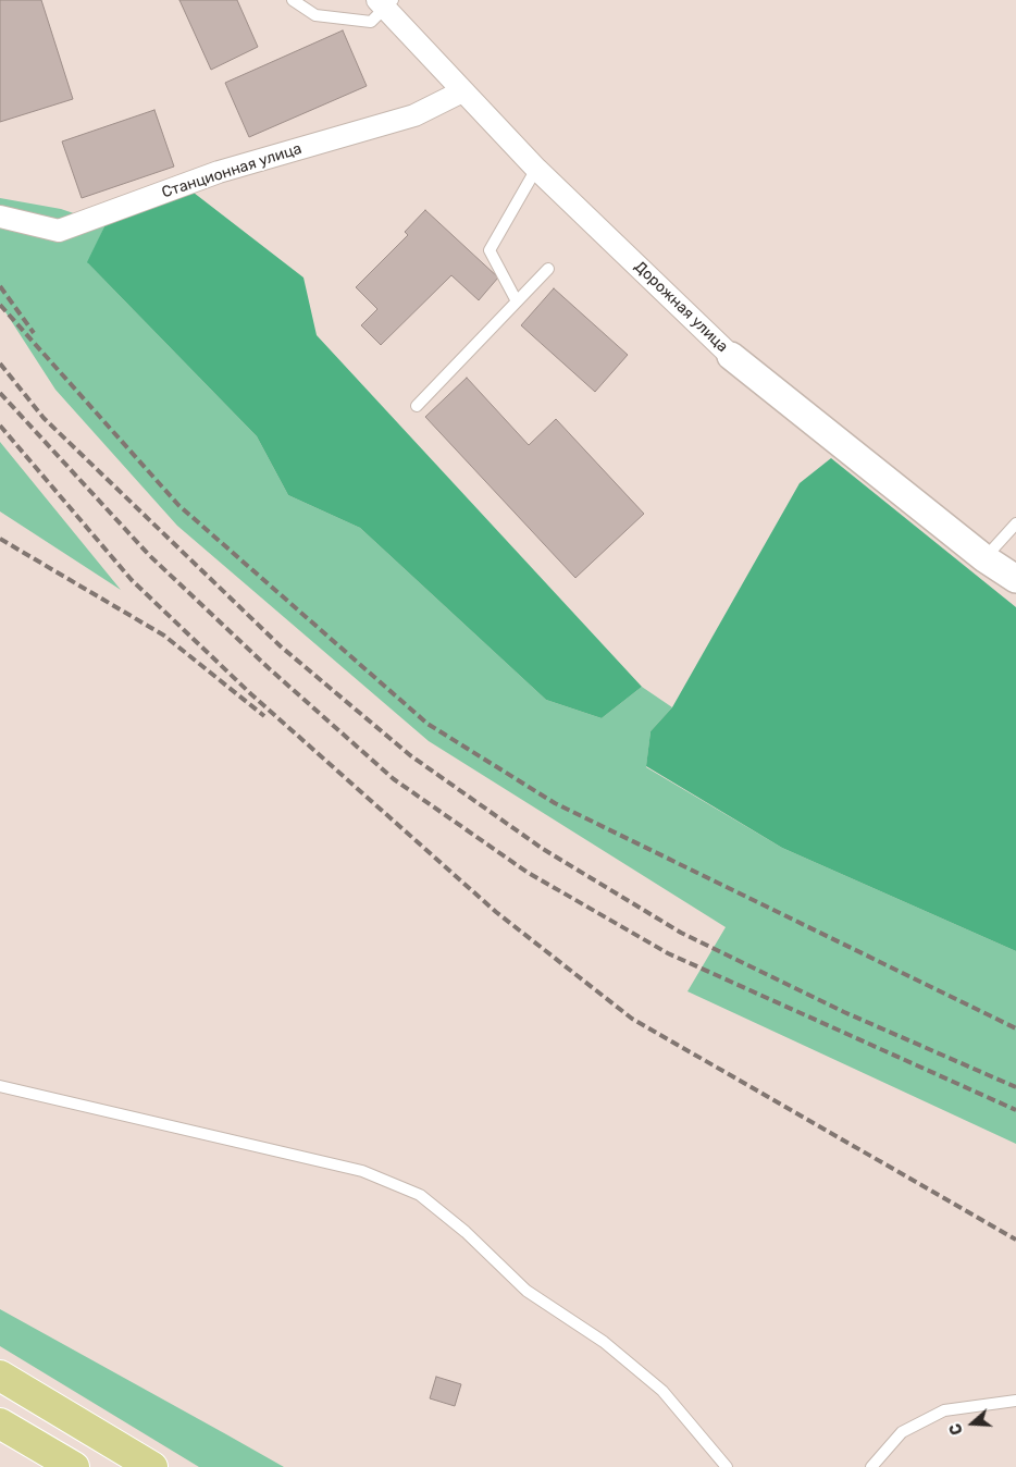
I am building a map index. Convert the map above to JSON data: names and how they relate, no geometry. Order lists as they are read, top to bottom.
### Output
{
  "streets": {
    "street": ["Станционная улица", "Дорожная улица"]
  },
  "crossings": [
    ["Станционная улица", "Дорожная улица"]
  ],
  "north": "left"
}
